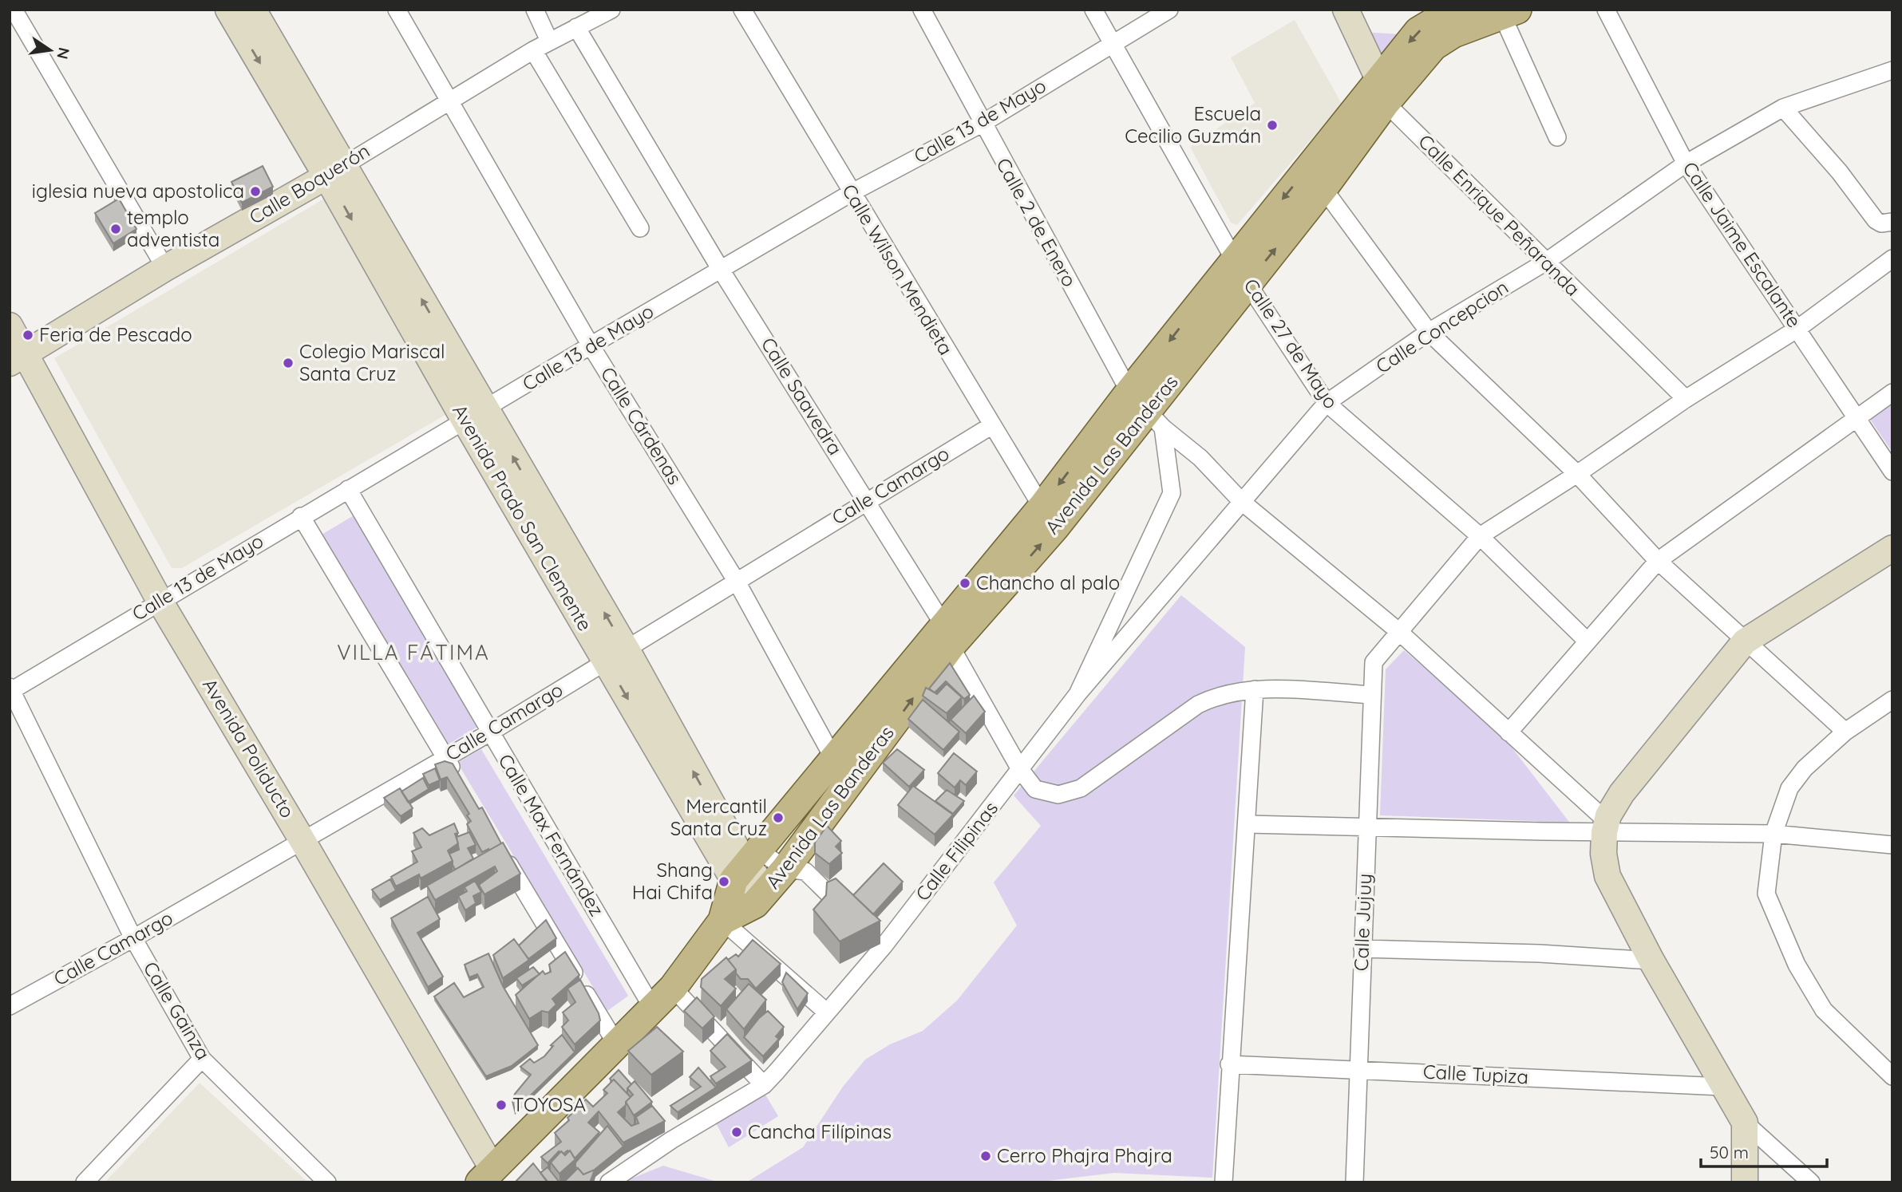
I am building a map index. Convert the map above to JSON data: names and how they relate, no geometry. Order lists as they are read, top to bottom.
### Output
{
  "streets": {
    "main road": ["Avenida Las Banderas"],
    "street": [
      "Calle 13 de Mayo",
      "Calle Boquerón",
      "Calle Enrique Peñaranda",
      "Calle 2 de Enero",
      "Calle Jaime Escalante",
      "Calle Wilson Mendieta",
      "Calle Concepcion",
      "Calle 27 de Mayo",
      "Calle Saavedra",
      "Calle Cárdenas",
      "Calle Camargo",
      "Avenida Prado San Clemente",
      "Avenida Poliducto",
      "Calle Max Fernández",
      "Calle Filipinas",
      "Calle Jujuy",
      "Calle Gainza",
      "Calle Tupiza"
    ]
  },
  "crossings": [
    ["Calle 13 de Mayo", "Calle 2 de Enero"],
    ["Calle 13 de Mayo", "Calle Wilson Mendieta"],
    ["Calle 13 de Mayo", "Calle 27 de Mayo"],
    ["Calle 13 de Mayo", "Calle Saavedra"],
    ["Calle 13 de Mayo", "Calle Cárdenas"],
    ["Calle 13 de Mayo", "Avenida Prado San Clemente"],
    ["Calle 13 de Mayo", "Avenida Poliducto"],
    ["Calle 13 de Mayo", "Calle Max Fernández"],
    ["Calle 13 de Mayo", "Calle Gainza"],
    ["Calle Boquerón", "Calle Saavedra"],
    ["Calle Boquerón", "Calle Cárdenas"],
    ["Calle Boquerón", "Avenida Prado San Clemente"],
    ["Calle Boquerón", "Avenida Poliducto"],
    ["Calle Enrique Peñaranda", "Calle Concepcion"],
    ["Calle Enrique Peñaranda", "Avenida Las Banderas"],
    ["Calle 2 de Enero", "Avenida Las Banderas"],
    ["Calle 2 de Enero", "Calle Filipinas"],
    ["Calle Jaime Escalante", "Calle Concepcion"],
    ["Calle Wilson Mendieta", "Avenida Las Banderas"],
    ["Calle Wilson Mendieta", "Calle Camargo"],
    ["Calle Concepcion", "Calle 27 de Mayo"],
    ["Calle Concepcion", "Calle Filipinas"],
    ["Calle 27 de Mayo", "Avenida Las Banderas"],
    ["Calle Saavedra", "Avenida Las Banderas"],
    ["Calle Saavedra", "Calle Camargo"],
    ["Calle Saavedra", "Calle Filipinas"],
    ["Calle Saavedra", "Calle Jujuy"],
    ["Calle Cárdenas", "Avenida Las Banderas"],
    ["Calle Cárdenas", "Calle Camargo"],
    ["Avenida Las Banderas", "Avenida Prado San Clemente"],
    ["Avenida Las Banderas", "Avenida Poliducto"],
    ["Avenida Las Banderas", "Calle Max Fernández"],
    ["Avenida Las Banderas", "Calle Filipinas"],
    ["Calle Camargo", "Avenida Prado San Clemente"],
    ["Calle Camargo", "Avenida Poliducto"],
    ["Calle Camargo", "Calle Max Fernández"],
    ["Calle Camargo", "Calle Gainza"],
    ["Calle Jujuy", "Calle Tupiza"]
  ],
  "districts": ["VILLA FÁTIMA"],
  "places": [
    "Escuela Cecilio Guzmán",
    "iglesia nueva apostolica",
    "templo adventista",
    "Feria de Pescado",
    "Colegio Mariscal Santa Cruz",
    "Chancho al palo",
    "Mercantil Santa Cruz",
    "Shang Hai Chifa",
    "TOYOSA",
    "Cancha Filípinas",
    "Cerro Phajra Phajra"
  ],
  "scale_bar": "50 m",
  "north": "right"
}
